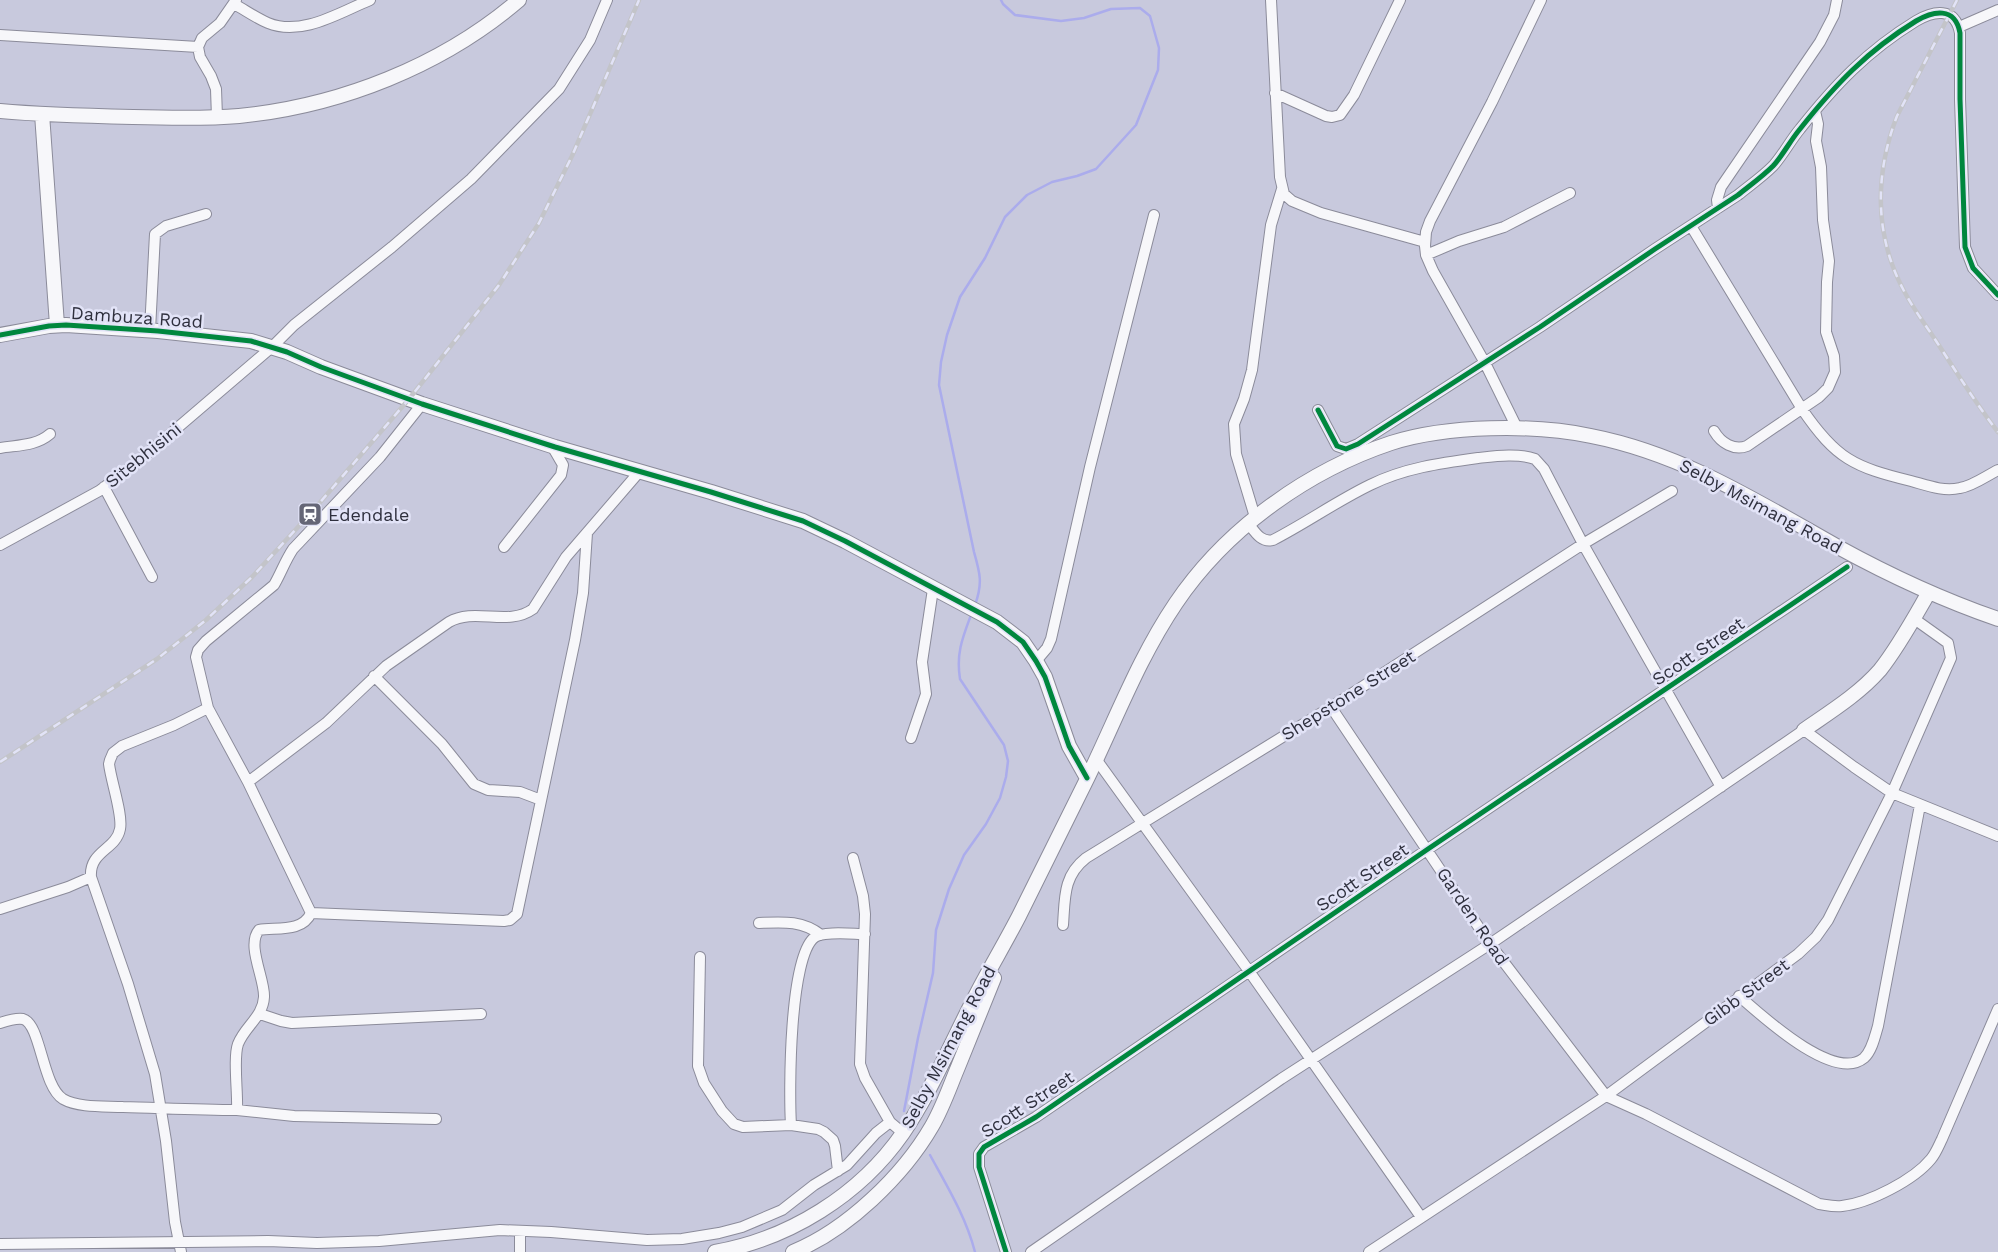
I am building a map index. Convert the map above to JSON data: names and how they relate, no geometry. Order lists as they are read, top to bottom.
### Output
{
  "streets": {
    "street": [
      "Dambuza Road",
      "Sitebhisini",
      "Selby Msimang Road",
      "Scott Street",
      "Shepstone Street",
      "Garden Road",
      "Gibb Street"
    ]
  },
  "crossings": [
    ["Dambuza Road", "Sitebhisini"],
    ["Dambuza Road", "Selby Msimang Road"],
    ["Scott Street", "Garden Road"],
    ["Shepstone Street", "Garden Road"],
    ["Garden Road", "Gibb Street"]
  ],
  "places": {
    "station": ["Edendale"]
  }
}
